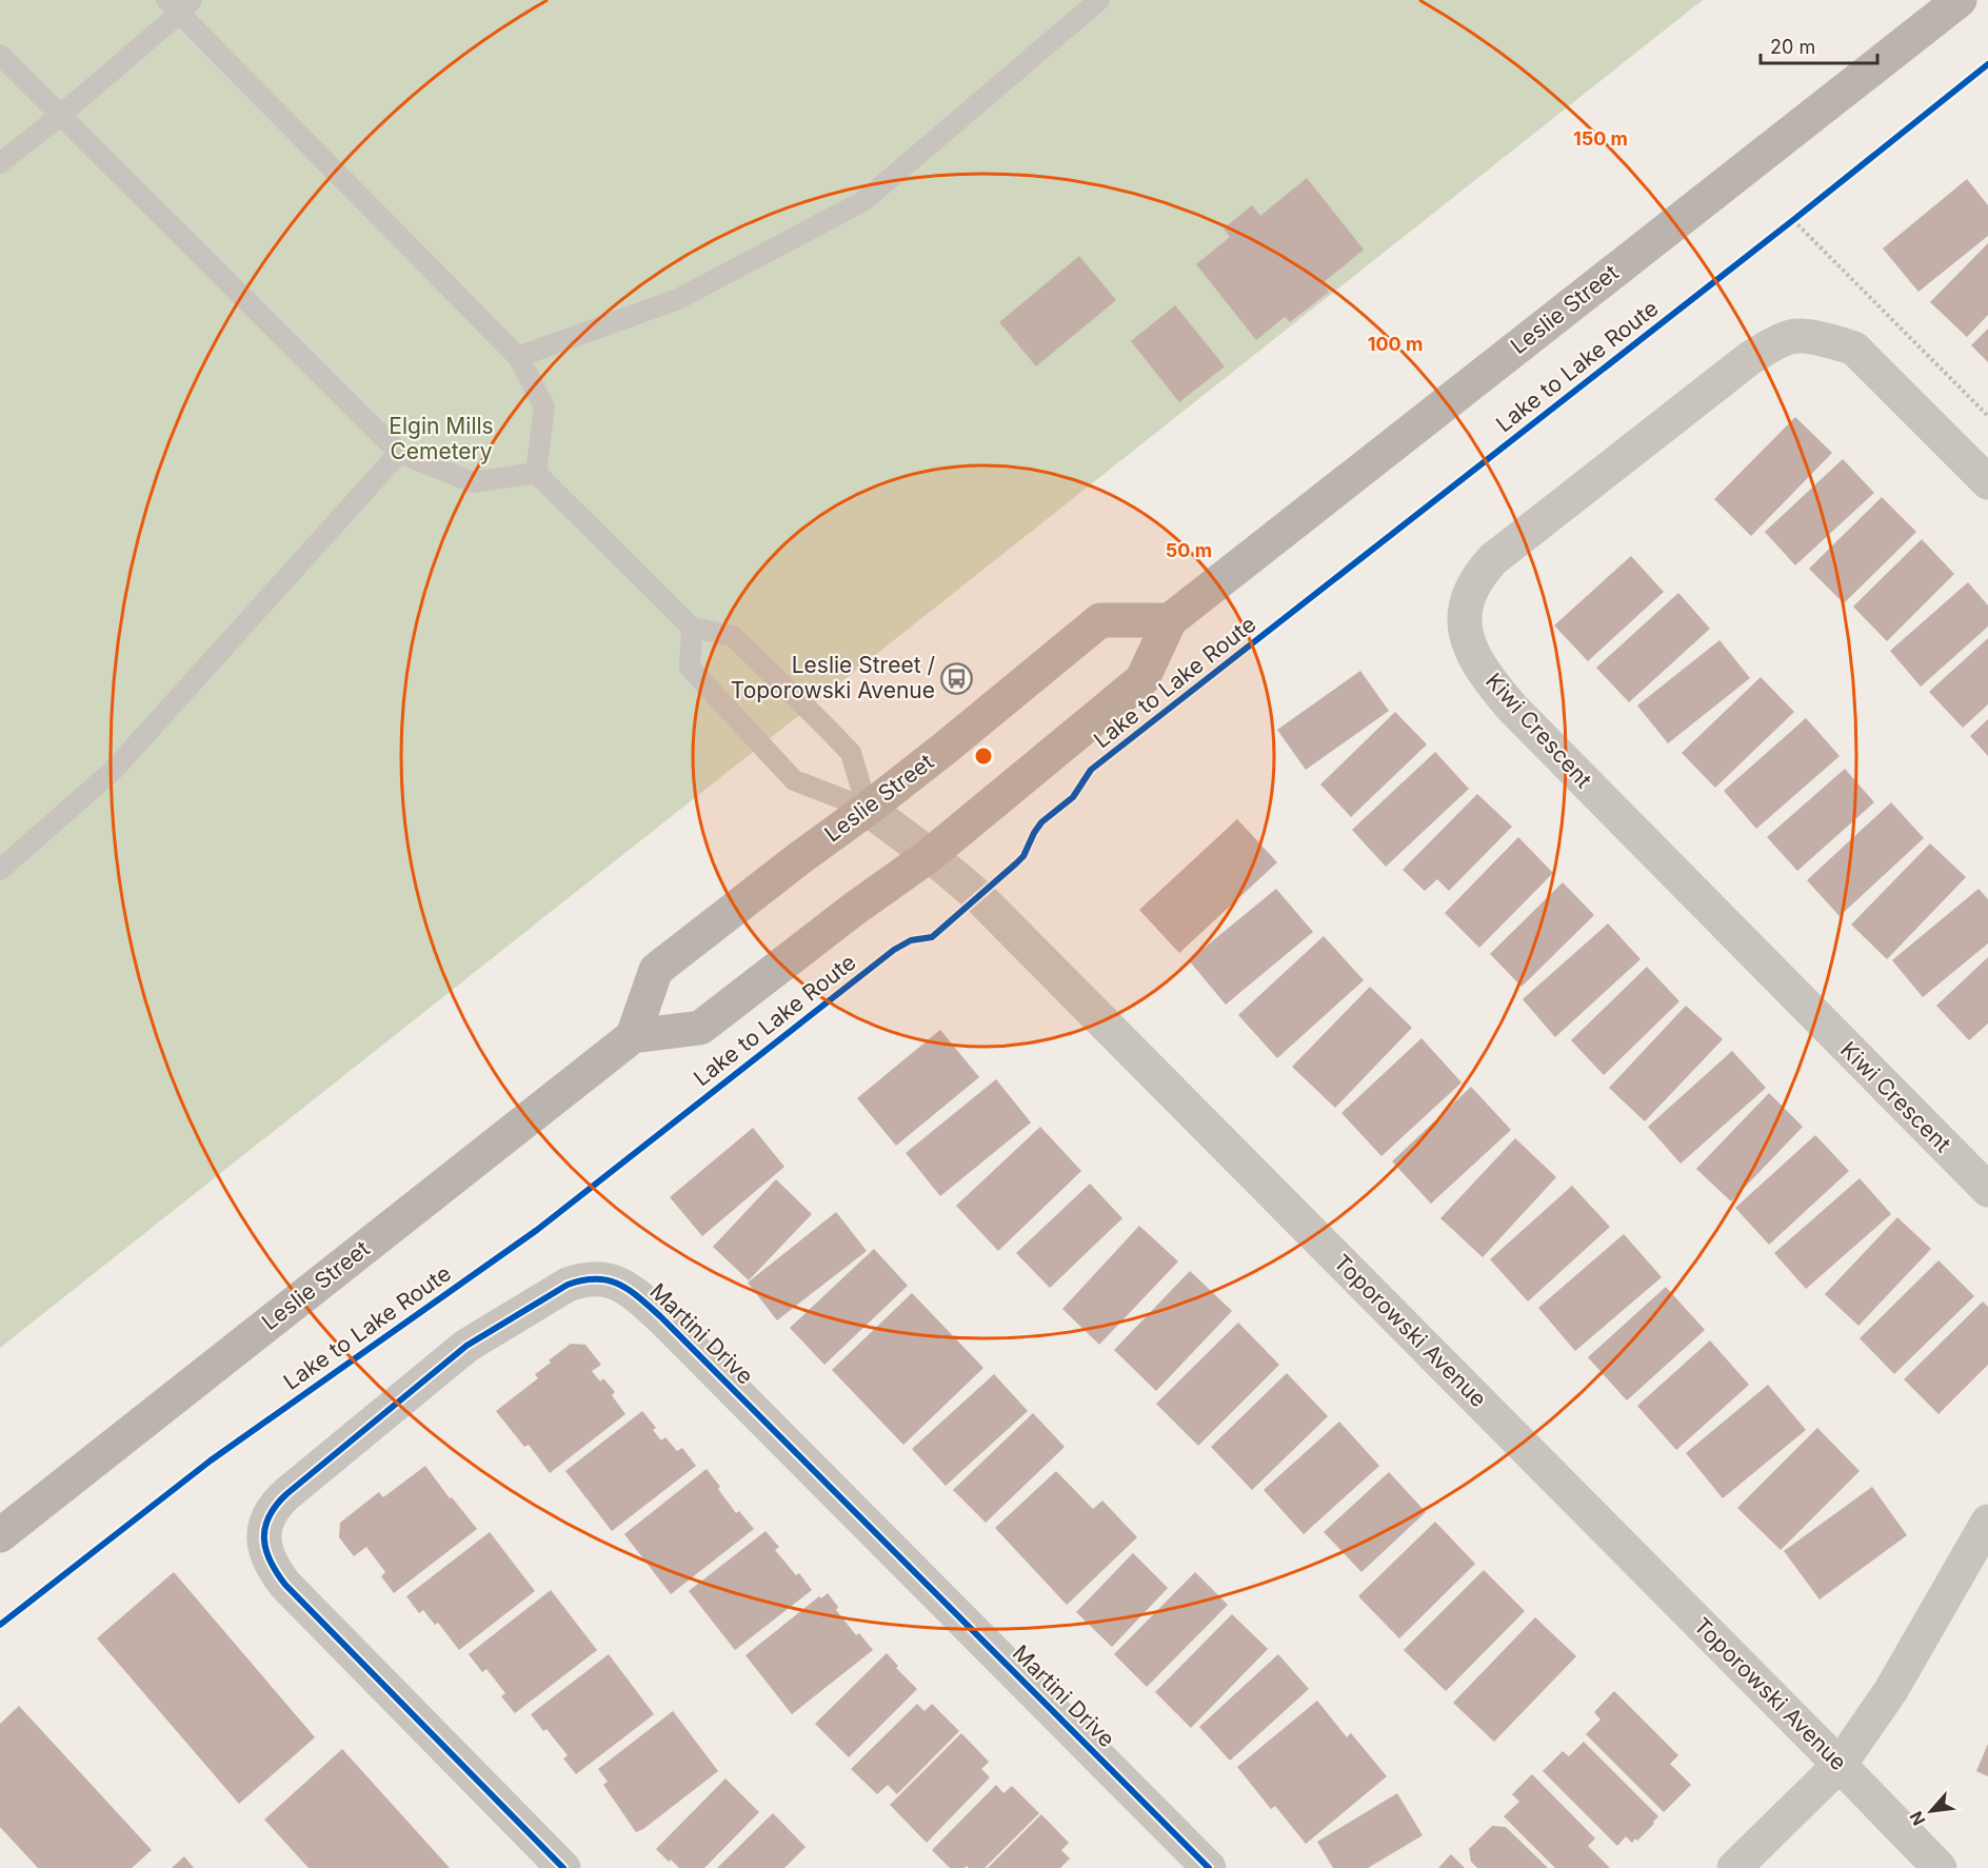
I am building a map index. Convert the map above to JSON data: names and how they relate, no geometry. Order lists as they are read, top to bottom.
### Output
{
  "streets": {
    "main road": ["Leslie Street"],
    "street": ["Kiwi Crescent", "Toporowski Avenue", "Martini Drive"],
    "cycle path": ["Lake to Lake Route"]
  },
  "crossings": [
    ["Leslie Street", "Toporowski Avenue"]
  ],
  "parks": ["Elgin Mills Cemetery"],
  "places": {
    "bus stop": ["Leslie Street / Toporowski Avenue"]
  },
  "scale_bar": "20 m",
  "north": "bottom left",
  "rings": ["150 m", "100 m", "50 m"]
}
